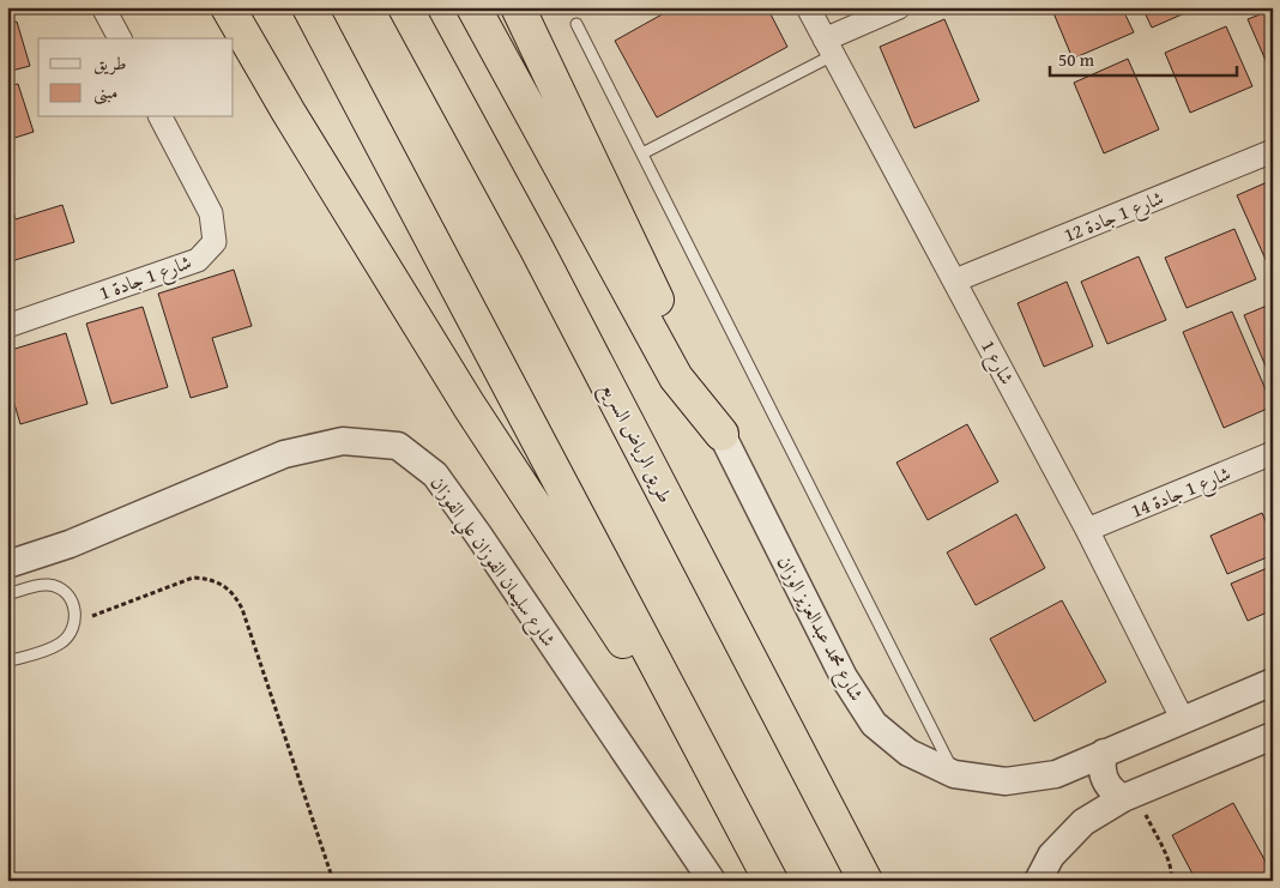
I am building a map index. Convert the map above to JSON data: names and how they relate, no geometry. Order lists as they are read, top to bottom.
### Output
{
  "streets": {
    "highway": ["طريق الرياض السريع"],
    "street": [
      "شارع 1 جادة 12",
      "شارع 1 جادة 1",
      "شارع 1",
      "شارع 1 جادة 14",
      "شارع سليمان الفوزان علي الفوزان",
      "شارع محمد عبدالعزيز الوزان"
    ]
  },
  "crossings": [
    ["شارع 1 جادة 12", "شارع 1"],
    ["شارع 1", "شارع 1 جادة 14"],
    ["شارع 1", "شارع محمد عبدالعزيز الوزان"]
  ],
  "legend": ["طريق", "مبنى"],
  "scale_bar": "50 m"
}
